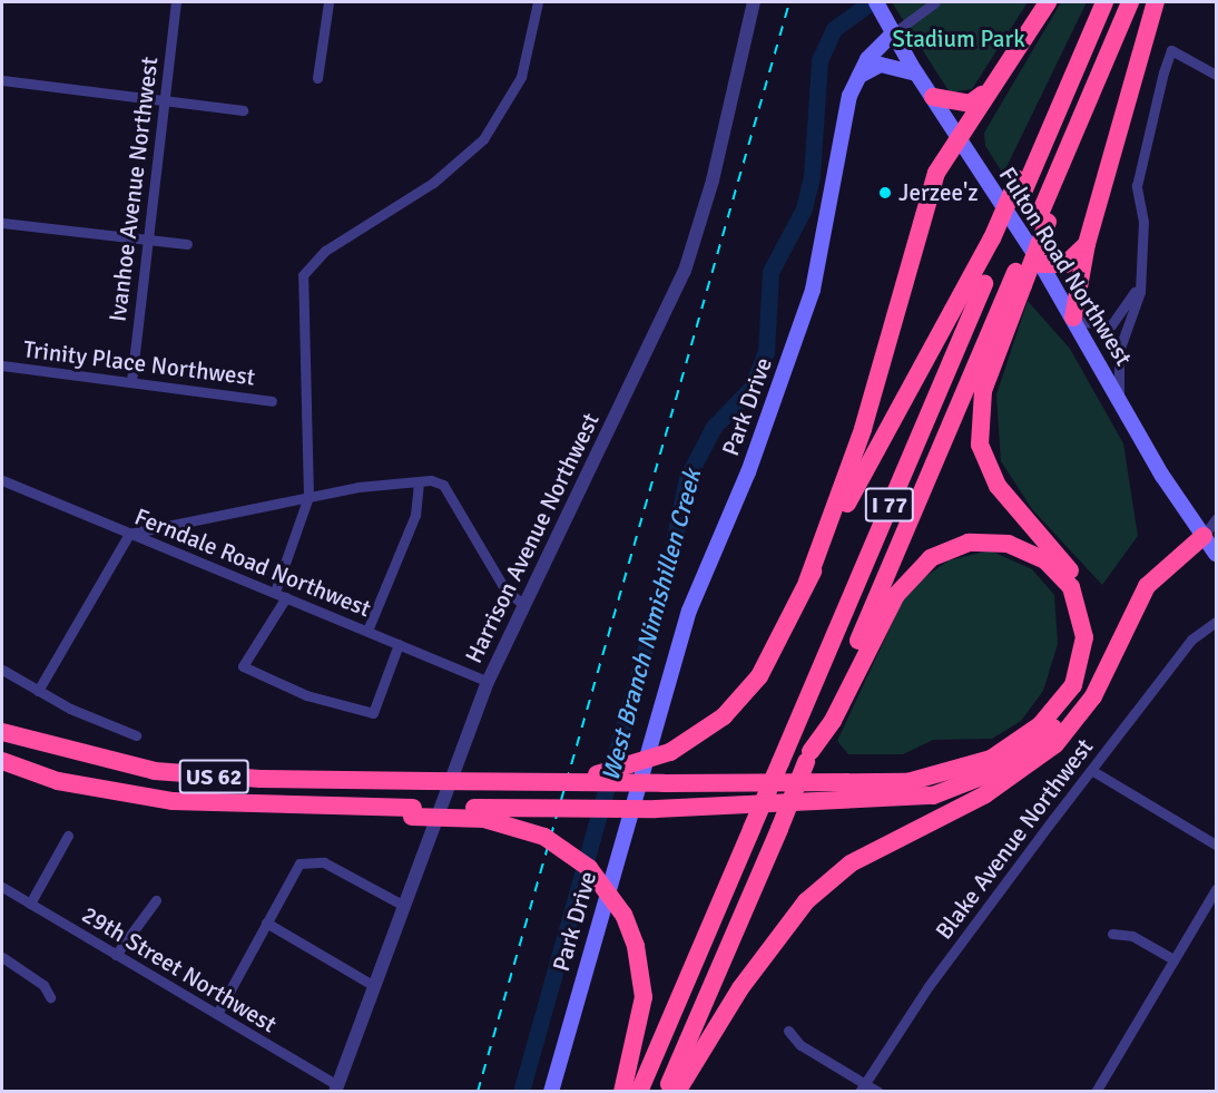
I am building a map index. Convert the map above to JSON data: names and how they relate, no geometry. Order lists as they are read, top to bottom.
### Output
{
  "streets": {
    "highway": ["I 77", "US 62"],
    "main road": ["Fulton Road Northwest", "Park Drive"],
    "street": [
      "Ivanhoe Avenue Northwest",
      "Trinity Place Northwest",
      "Harrison Avenue Northwest",
      "Ferndale Road Northwest",
      "Blake Avenue Northwest",
      "29th Street Northwest"
    ]
  },
  "crossings": [
    ["Ivanhoe Avenue Northwest", "Trinity Place Northwest"],
    ["Fulton Road Northwest", "Park Drive"],
    ["Harrison Avenue Northwest", "Ferndale Road Northwest"],
    ["Harrison Avenue Northwest", "29th Street Northwest"]
  ],
  "water": ["West Branch Nimishillen Creek"],
  "parks": ["Stadium Park"],
  "places": ["Jerzee'z"]
}
